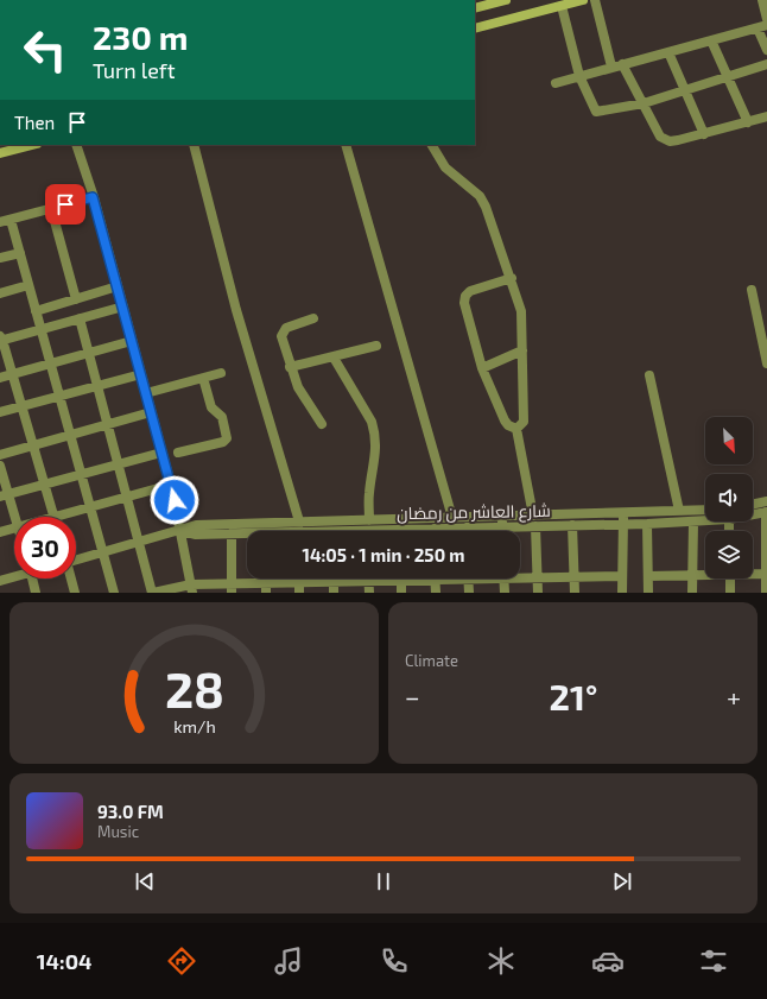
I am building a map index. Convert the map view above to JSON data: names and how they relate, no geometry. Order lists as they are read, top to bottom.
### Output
{
  "streets": {
    "street": ["شارع العاشر من رمضان"]
  },
  "north": "bottom right",
  "page": {
    "turn": ["230 m", "Turn left"],
    "then": "Then",
    "limit": "30",
    "trip": "14:05 · 1 min · 250 m",
    "tile": "Climate",
    "heat": ["−", "21°", "+"],
    "song": ["93.0 FM", "Music"],
    "tabs": "14:04",
    "gauge": ["28", "km/h"]
  }
}
